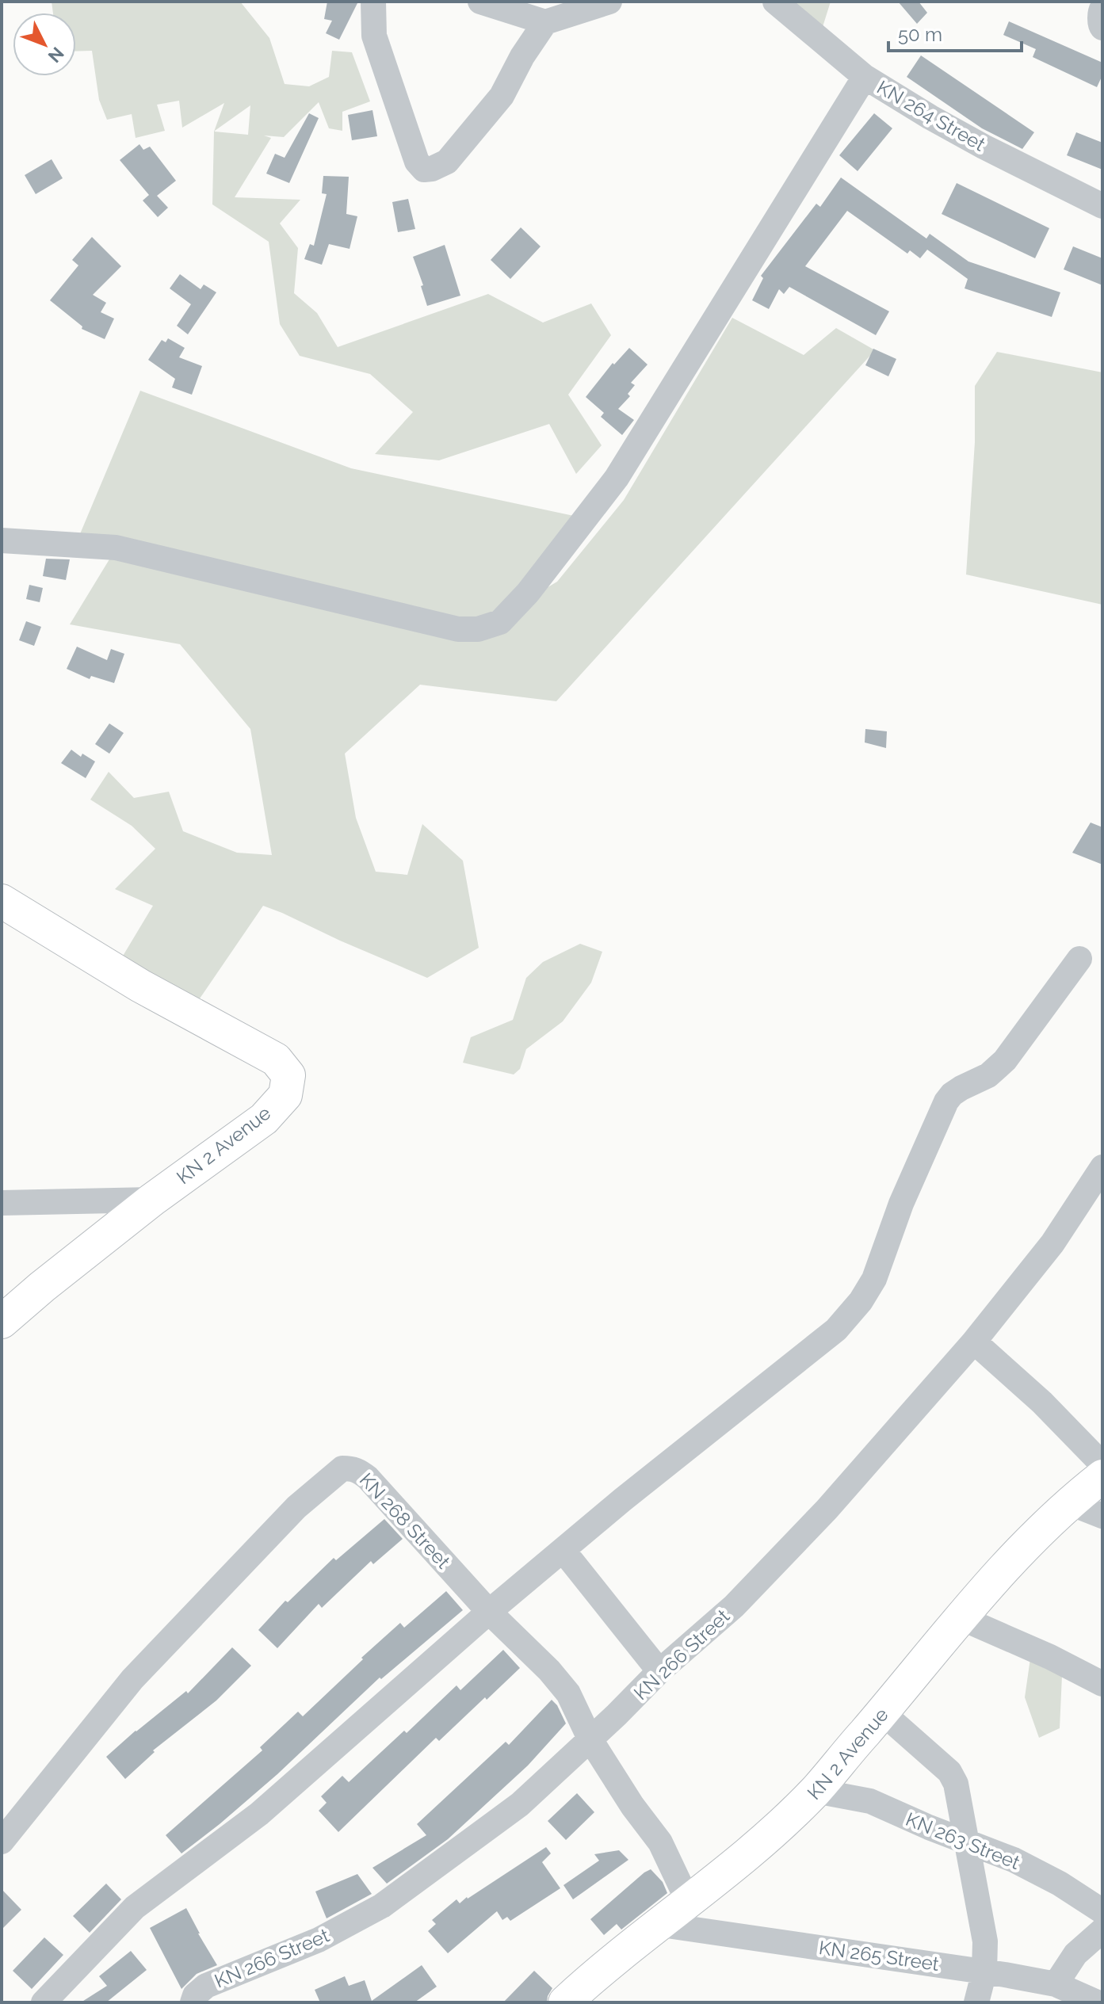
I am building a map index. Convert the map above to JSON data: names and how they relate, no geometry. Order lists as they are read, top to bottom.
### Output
{
  "streets": {
    "main road": ["KN 2 Avenue"],
    "street": [
      "KN 264 Street",
      "KN 268 Street",
      "KN 266 Street",
      "KN 263 Street",
      "KN 265 Street"
    ]
  },
  "crossings": [
    ["KN 2 Avenue", "KN 268 Street"],
    ["KN 2 Avenue", "KN 263 Street"],
    ["KN 2 Avenue", "KN 265 Street"],
    ["KN 268 Street", "KN 266 Street"]
  ],
  "scale_bar": "50 m",
  "north": "bottom right"
}
